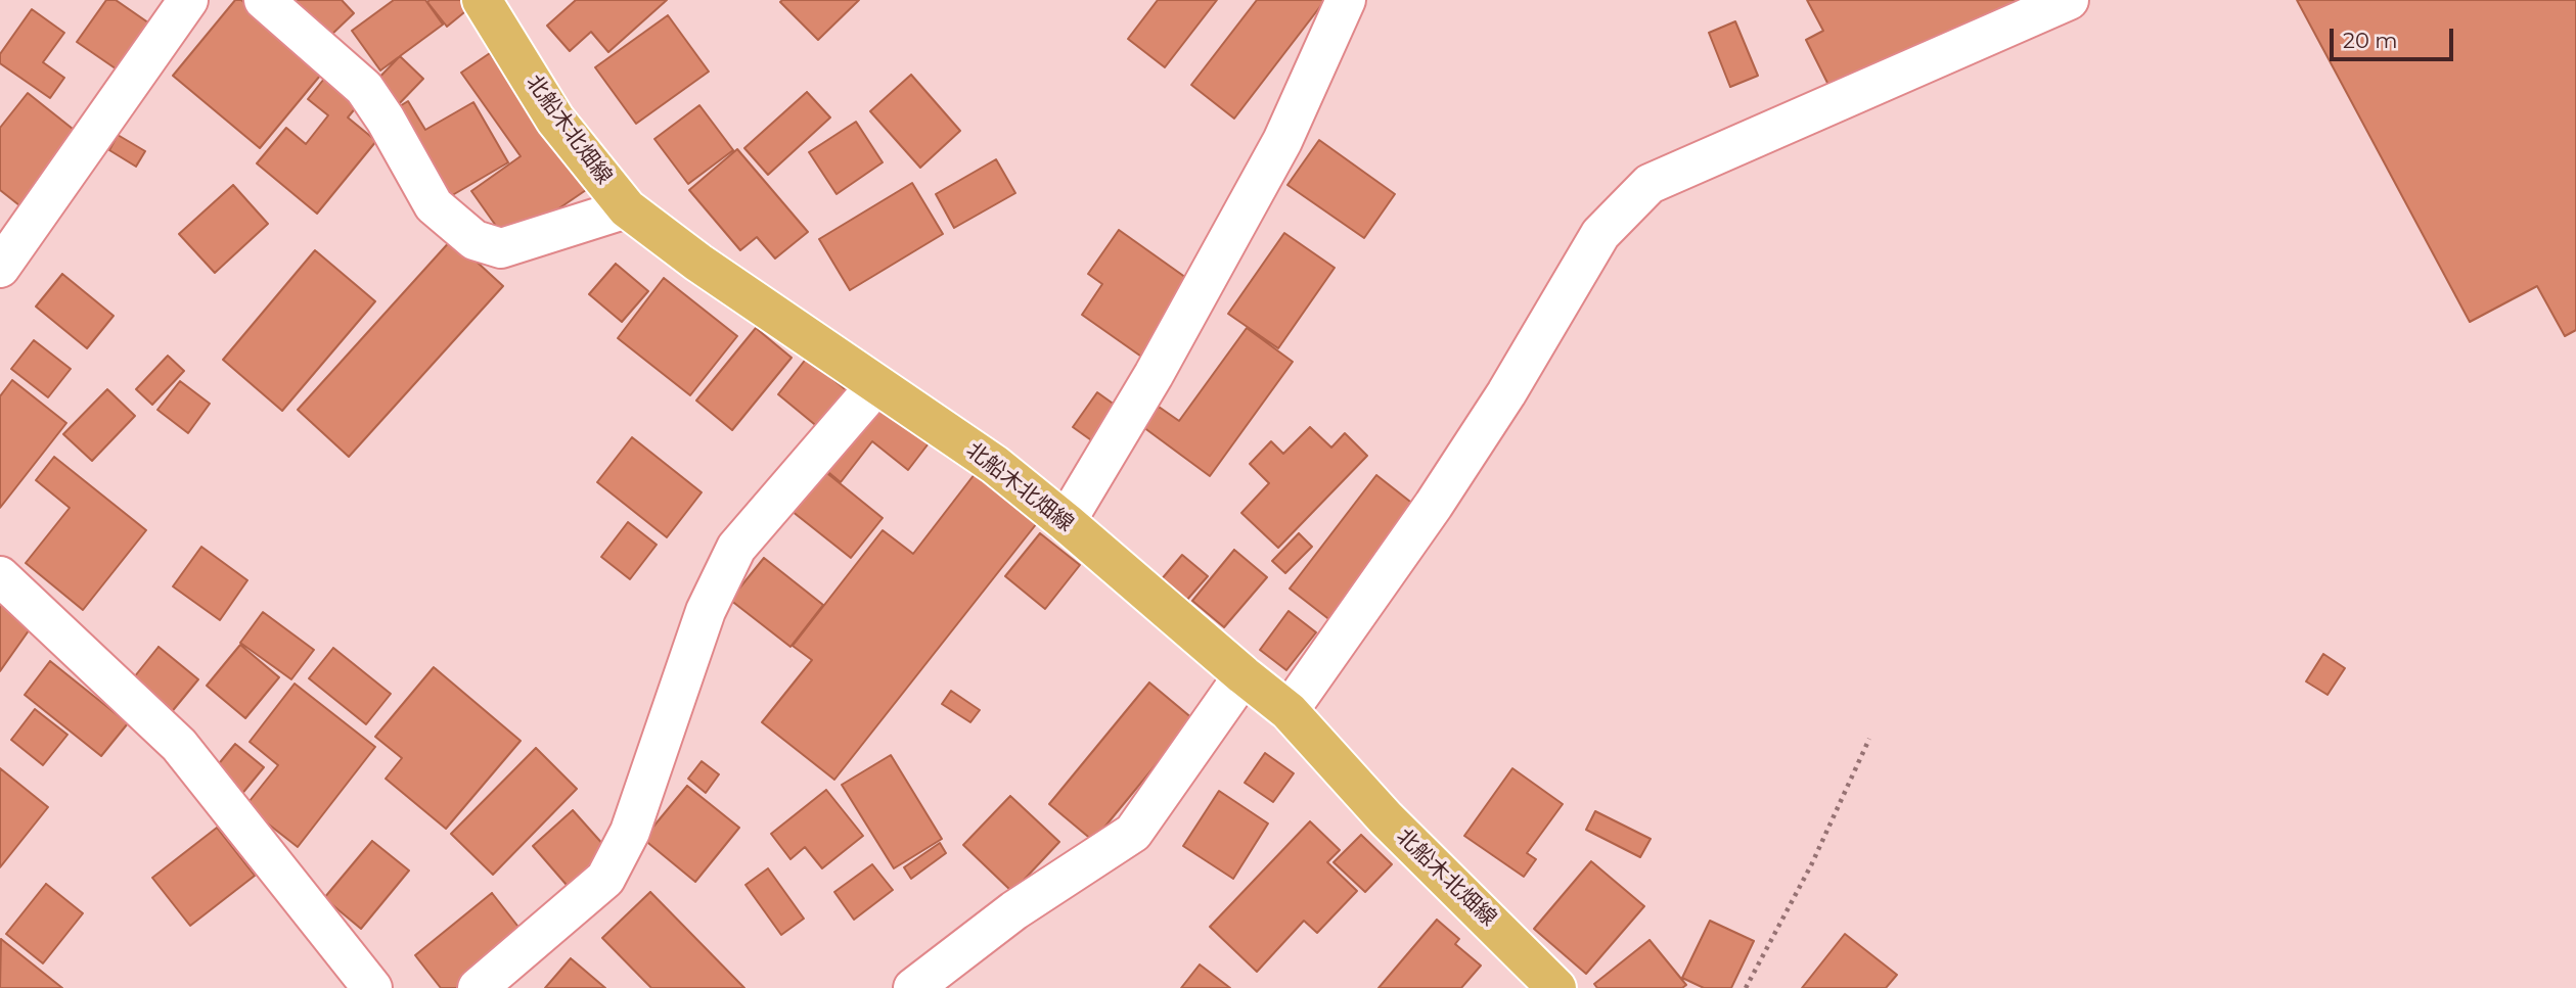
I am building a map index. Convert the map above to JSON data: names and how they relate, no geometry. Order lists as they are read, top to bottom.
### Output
{
  "streets": {
    "main road": ["北船木北畑線"]
  },
  "scale_bar": "20 m"
}
